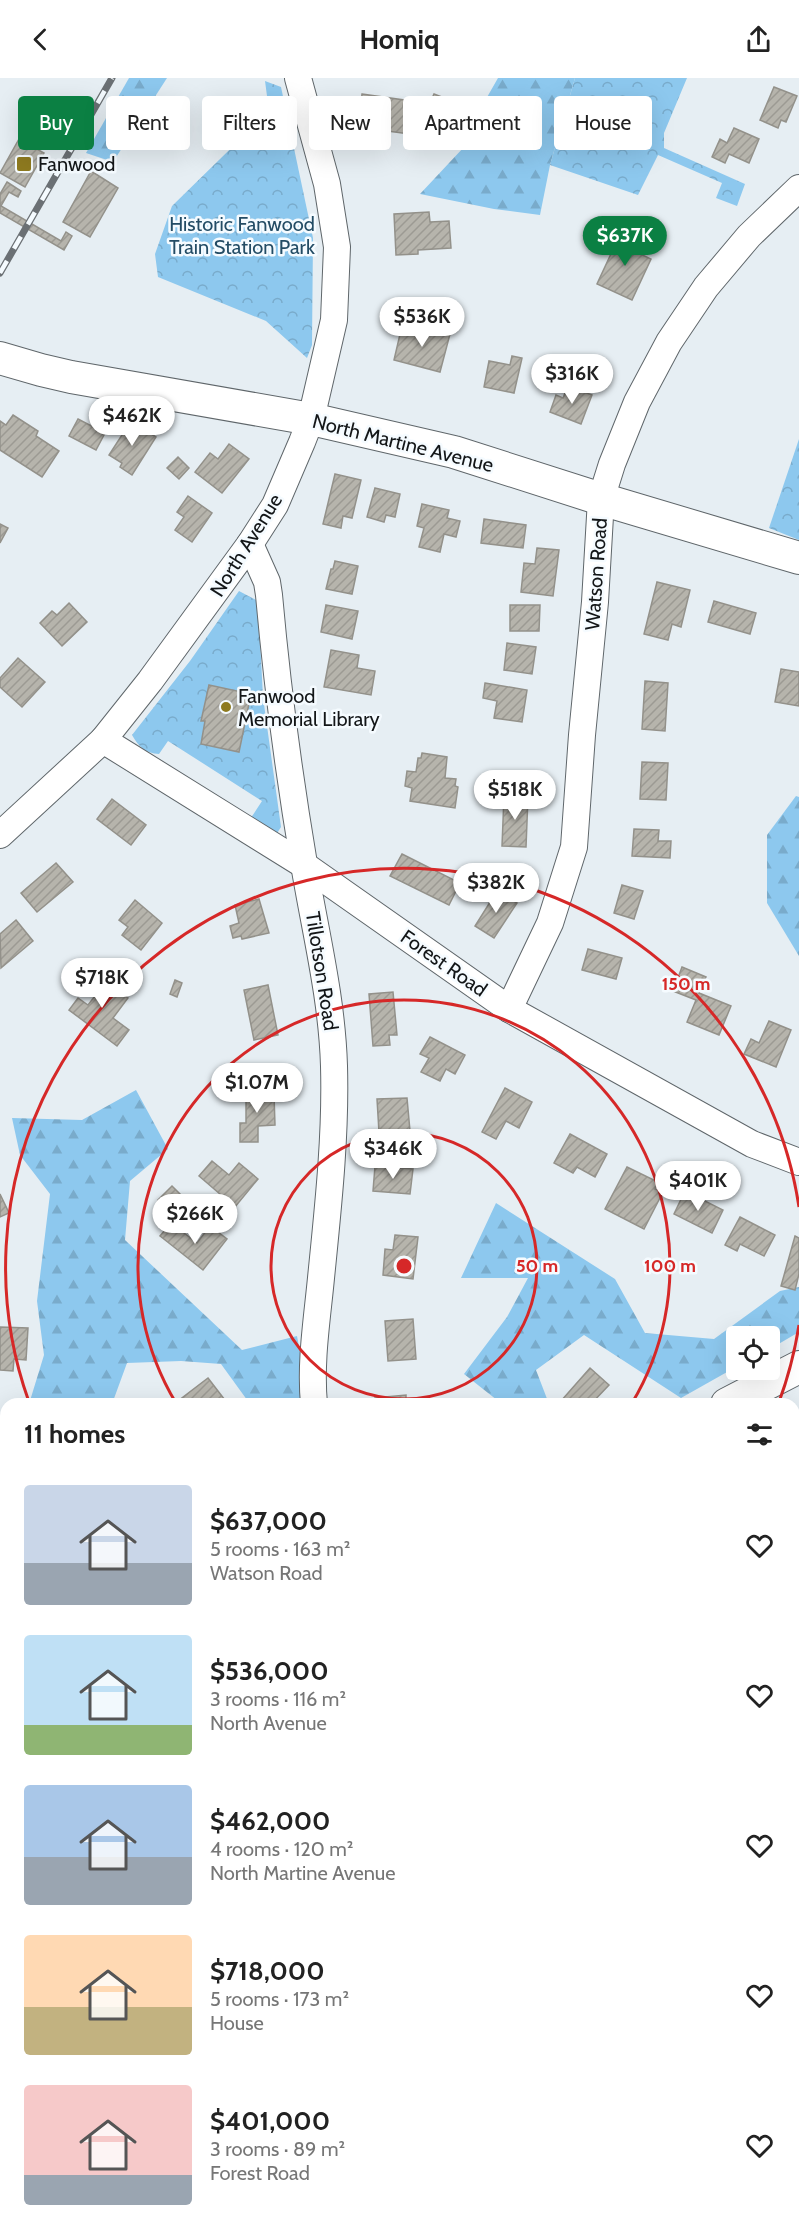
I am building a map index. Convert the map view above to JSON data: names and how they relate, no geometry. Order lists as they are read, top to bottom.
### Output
{
  "streets": {
    "main road": ["North Martine Avenue"],
    "street": [
      "North Avenue",
      "Watson Road",
      "Forest Road",
      "Tillotson Road"
    ]
  },
  "crossings": [
    ["North Martine Avenue", "North Avenue"],
    ["North Martine Avenue", "Watson Road"],
    ["North Avenue", "Forest Road"],
    ["North Avenue", "Tillotson Road"],
    ["Watson Road", "Forest Road"],
    ["Forest Road", "Tillotson Road"]
  ],
  "parks": ["Historic Fanwood Train Station Park"],
  "places": {
    "transit": ["Fanwood"],
    "other": ["Fanwood Memorial Library"]
  },
  "page": {
    "header": "Homiq",
    "chip": [
      "Buy",
      "Rent",
      "Filters",
      "New",
      "Apartment",
      "House"
    ],
    "price": [
      "$637K",
      "$536K",
      "$316K",
      "$462K",
      "$518K",
      "$382K",
      "$718K",
      "$1.07M",
      "$346K",
      "$401K",
      "$266K"
    ],
    "heading": "11 homes",
    "list": [
      {
        "name": "$637,000",
        "note": "5 rooms · 163 m² · Watson Road"
      },
      {
        "name": "$536,000",
        "note": "3 rooms · 116 m² · North Avenue"
      },
      {
        "name": "$462,000",
        "note": "4 rooms · 120 m² · North Martine Avenue"
      },
      {
        "name": "$718,000",
        "note": "5 rooms · 173 m² · House"
      },
      {
        "name": "$401,000",
        "note": "3 rooms · 89 m² · Forest Road"
      }
    ]
  },
  "rings": ["150 m", "50 m", "100 m"]
}
